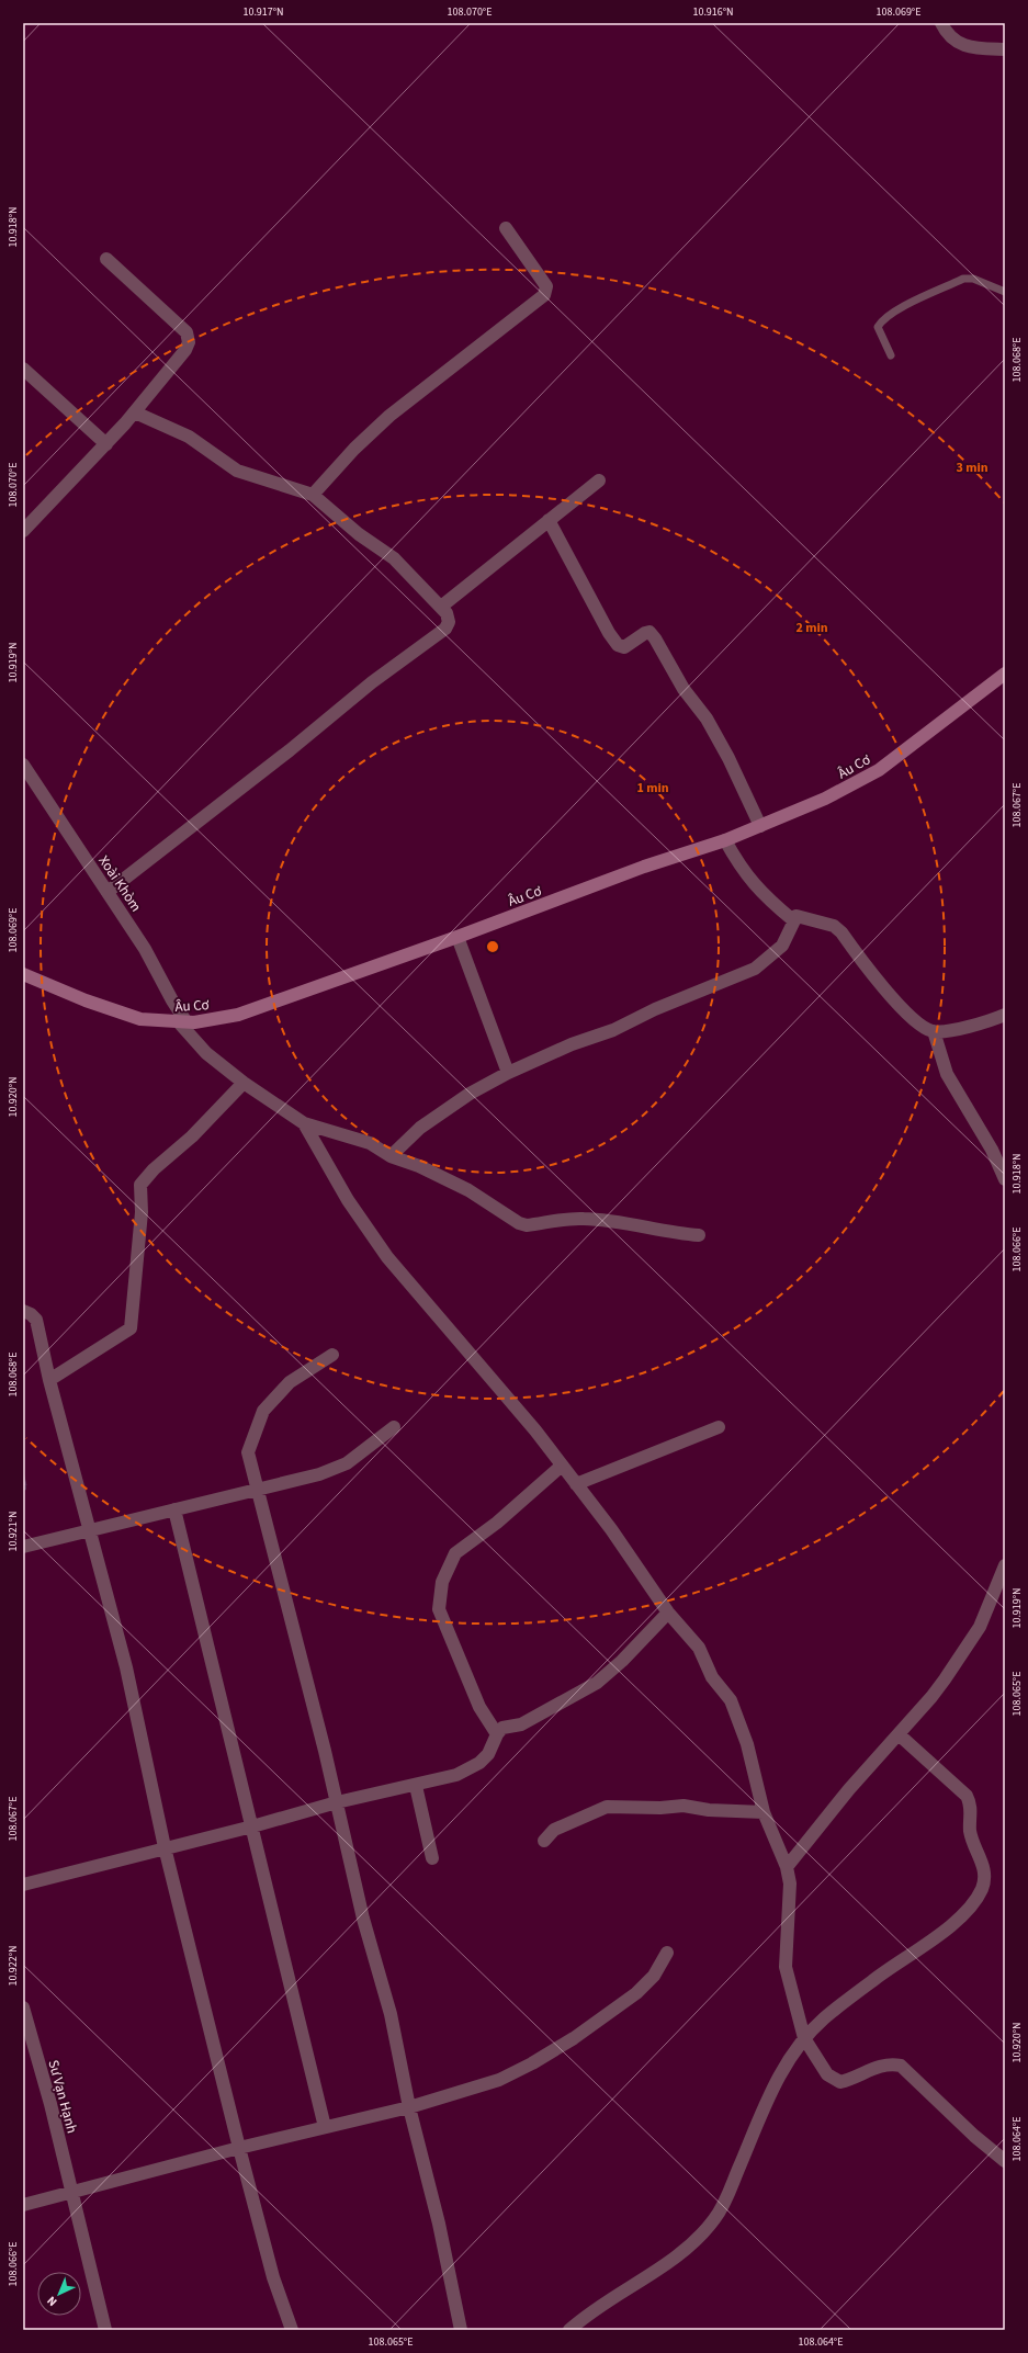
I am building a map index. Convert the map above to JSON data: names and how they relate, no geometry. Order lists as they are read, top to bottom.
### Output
{
  "streets": {
    "main road": ["Âu Cơ"],
    "street": ["Xoài Khòm", "Sư Vạn Hạnh"]
  },
  "crossings": [
    ["Âu Cơ", "Xoài Khòm"]
  ],
  "north": "bottom left",
  "coordinates": [
    "10.917°N",
    "108.070°E",
    "10.916°N",
    "108.069°E",
    "10.918°N",
    "108.068°E",
    "10.919°N",
    "108.067°E",
    "10.920°N",
    "108.066°E",
    "10.921°N",
    "108.065°E",
    "10.922°N",
    "108.064°E"
  ],
  "rings": ["3 min", "2 min", "1 min"]
}
